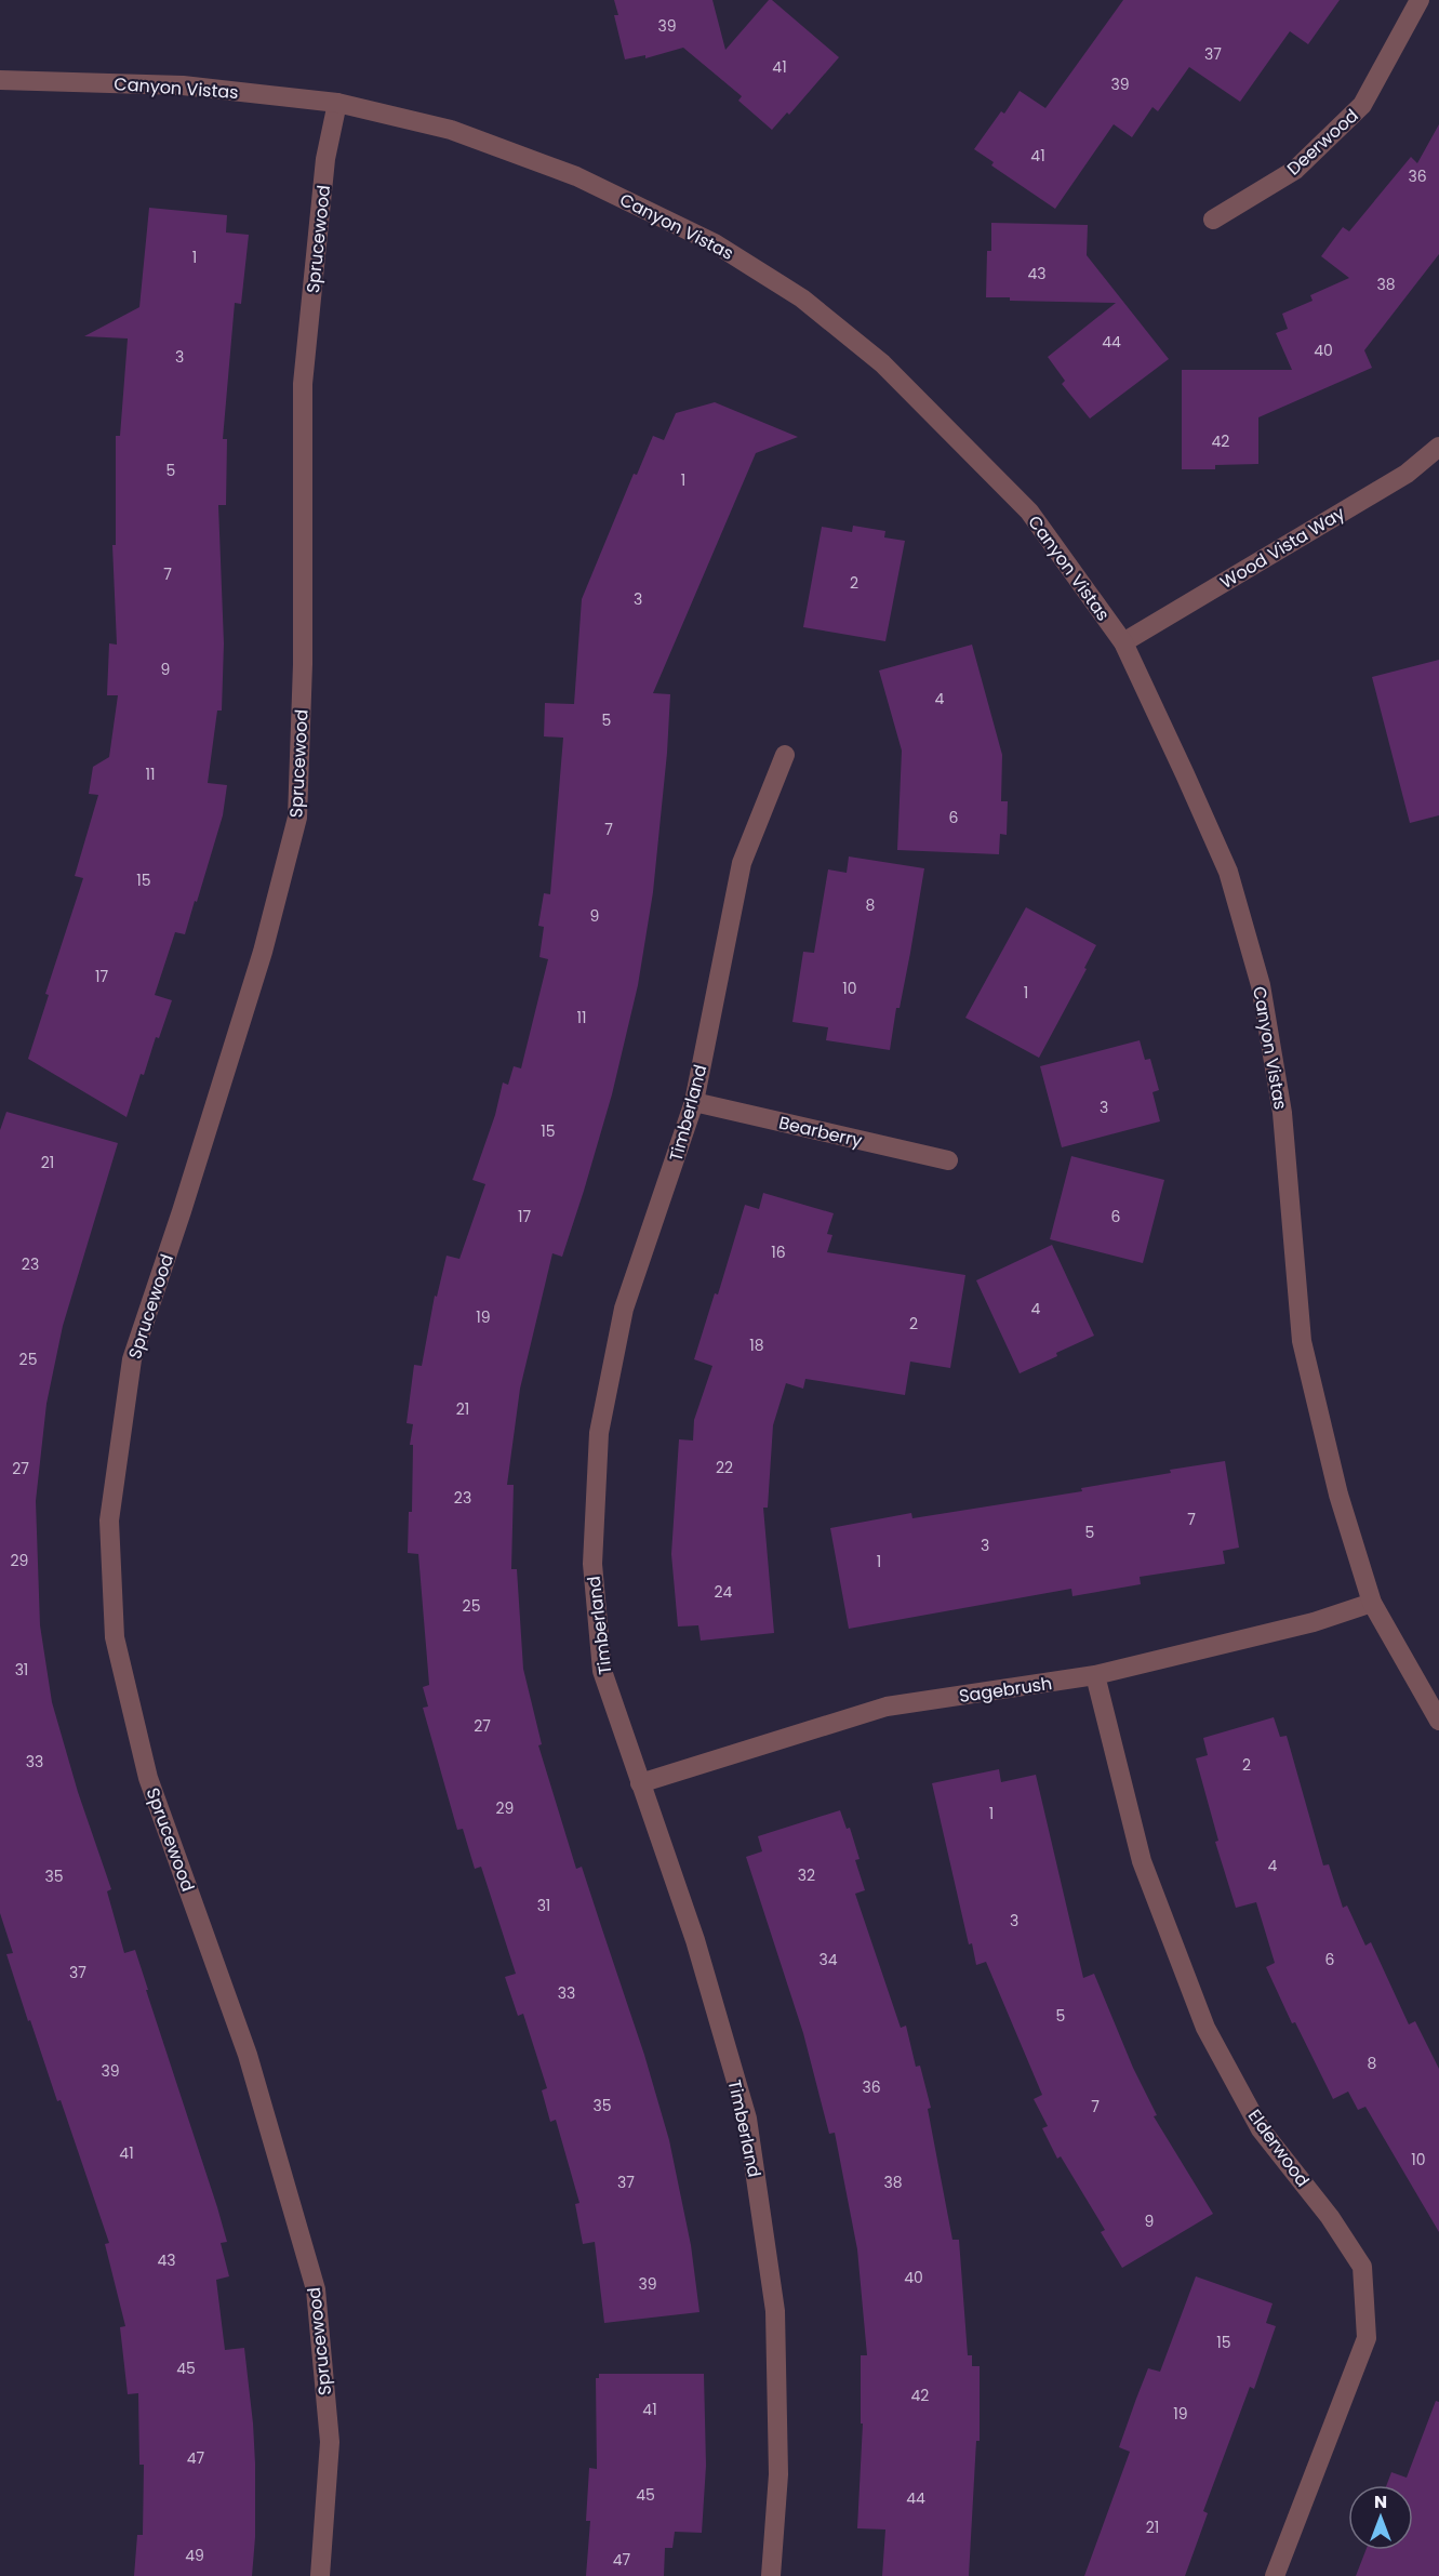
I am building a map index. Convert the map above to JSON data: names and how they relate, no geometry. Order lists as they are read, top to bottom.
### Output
{
  "streets": {
    "street": [
      "Canyon Vistas",
      "Deerwood",
      "Sprucewood",
      "Wood Vista Way",
      "Timberland",
      "Bearberry",
      "Sagebrush",
      "Elderwood"
    ]
  },
  "crossings": [
    ["Canyon Vistas", "Sprucewood"],
    ["Canyon Vistas", "Wood Vista Way"],
    ["Canyon Vistas", "Sagebrush"],
    ["Timberland", "Bearberry"],
    ["Timberland", "Sagebrush"],
    ["Sagebrush", "Elderwood"]
  ],
  "house_numbers": [
    "39",
    "37",
    "41",
    "39",
    "41",
    "36",
    "1",
    "43",
    "38",
    "44",
    "40",
    "3",
    "42",
    "5",
    "1",
    "7",
    "2",
    "3",
    "9",
    "4",
    "5",
    "11",
    "6",
    "7",
    "15",
    "8",
    "9",
    "17",
    "10",
    "1",
    "11",
    "3",
    "15",
    "21",
    "17",
    "6",
    "16",
    "23",
    "4",
    "19",
    "2",
    "18",
    "25",
    "21",
    "22",
    "27",
    "23",
    "7",
    "5",
    "3",
    "29",
    "1",
    "24",
    "25",
    "31",
    "27",
    "33",
    "2",
    "29",
    "1",
    "4",
    "32",
    "35",
    "31",
    "3",
    "34",
    "6",
    "37",
    "33",
    "5",
    "8",
    "39",
    "36",
    "35",
    "7",
    "41",
    "10",
    "37",
    "38",
    "9",
    "43",
    "40",
    "39",
    "15",
    "45",
    "42",
    "41",
    "19",
    "47",
    "45",
    "44",
    "21",
    "49",
    "47"
  ],
  "north": "top"
}
